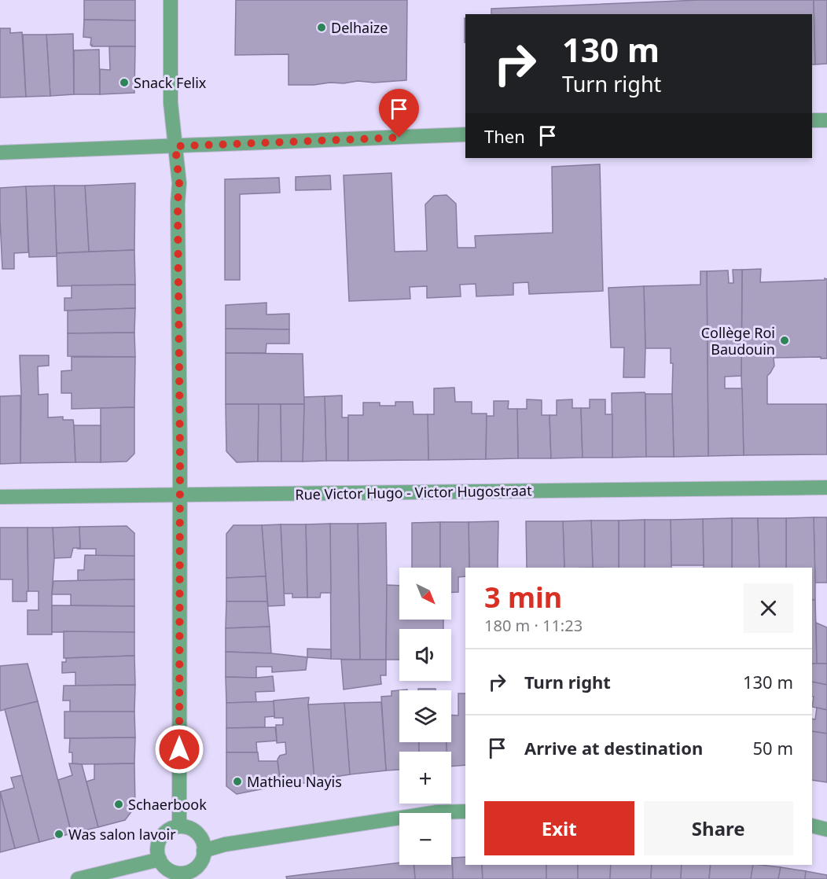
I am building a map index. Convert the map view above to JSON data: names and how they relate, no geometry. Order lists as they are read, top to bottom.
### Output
{
  "streets": {
    "street": ["Rue Victor Hugo - Victor Hugostraat"]
  },
  "places": [
    "Delhaize",
    "Snack Felix",
    "Collège Roi Baudouin",
    "Mathieu Nayis",
    "Schaerbook",
    "Was salon lavoir"
  ],
  "north": "bottom right",
  "page": {
    "turn": ["130 m", "Turn right"],
    "then": "Then",
    "map_buttons": ["+", "−"],
    "heading": ["3 min", "180 m · 11:23"],
    "list": [
      {
        "name": "Turn right",
        "value": "130 m"
      },
      {
        "name": "Arrive at destination",
        "value": "50 m"
      }
    ],
    "buttons": ["Exit", "Share"]
  }
}
